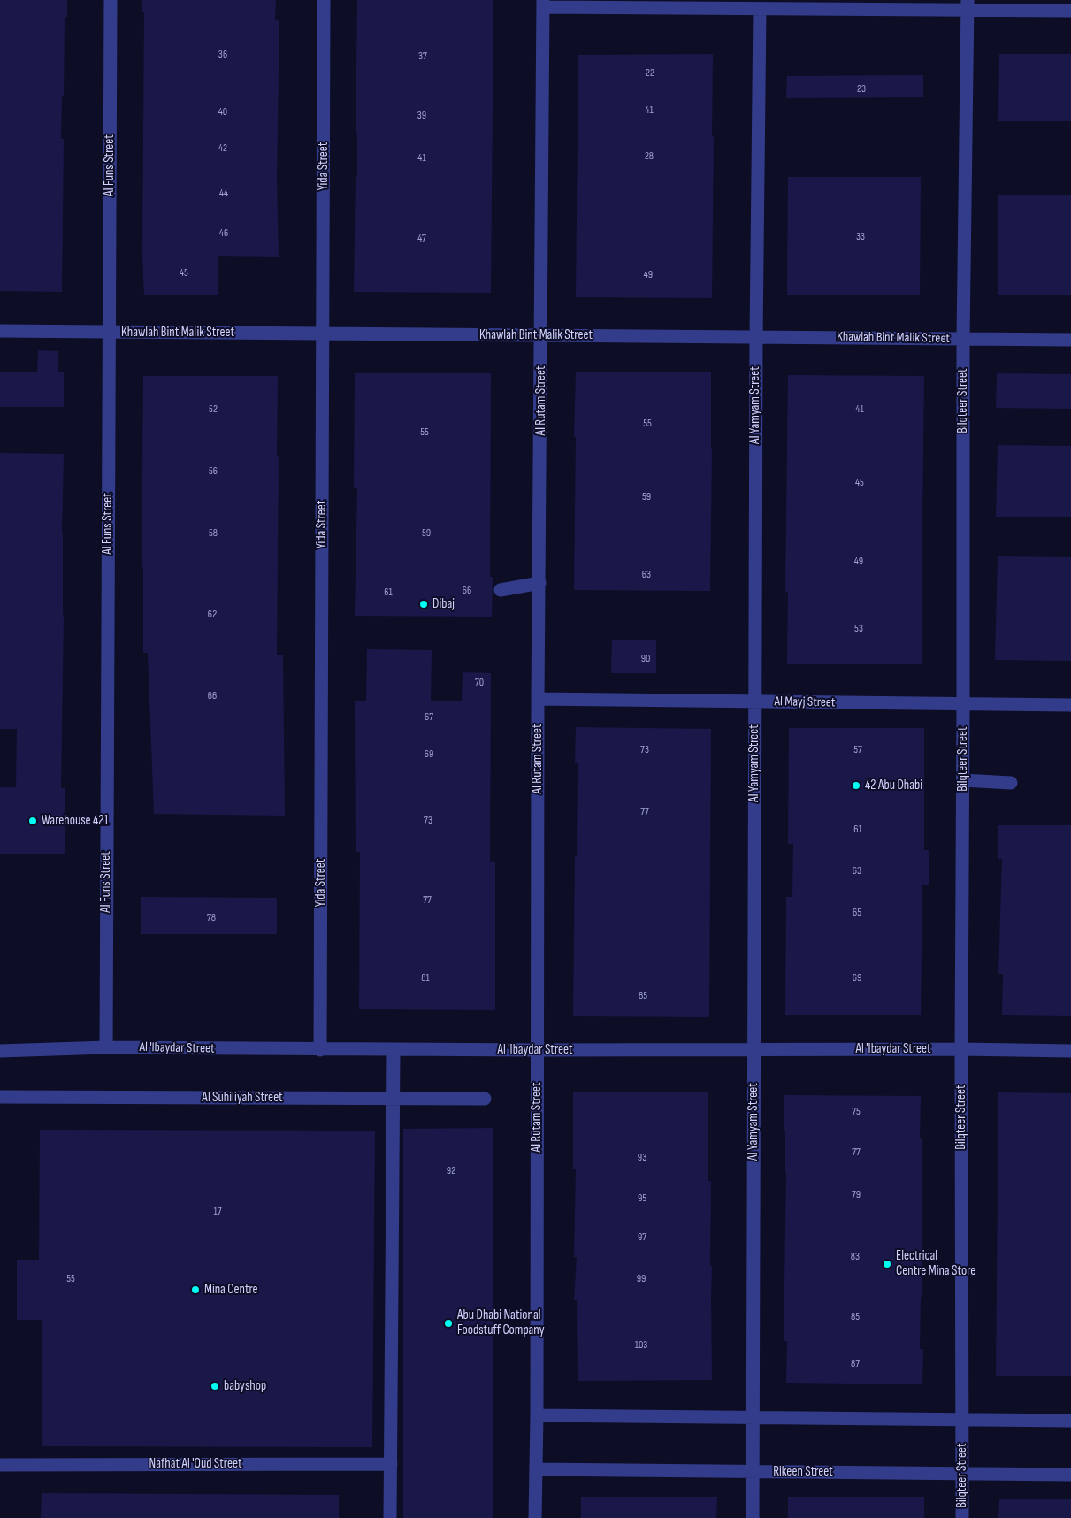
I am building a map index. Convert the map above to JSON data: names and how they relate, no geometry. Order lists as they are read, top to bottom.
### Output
{
  "streets": {
    "street": [
      "Al Funs Street",
      "Yida Street",
      "Khawlah Bint Malik Street",
      "Al Rutam Street",
      "Bilqteer Street",
      "Al Yamyam Street",
      "Al Mayj Street",
      "Al 'Ibaydar Street",
      "Al Suhiliyah Street",
      "Nafhat Al 'Oud Street",
      "Rikeen Street"
    ]
  },
  "crossings": [
    ["Al Funs Street", "Khawlah Bint Malik Street"],
    ["Al Funs Street", "Al 'Ibaydar Street"],
    ["Yida Street", "Khawlah Bint Malik Street"],
    ["Yida Street", "Al 'Ibaydar Street"],
    ["Khawlah Bint Malik Street", "Al Rutam Street"],
    ["Khawlah Bint Malik Street", "Bilqteer Street"],
    ["Khawlah Bint Malik Street", "Al Yamyam Street"],
    ["Al Rutam Street", "Al Mayj Street"],
    ["Al Rutam Street", "Al 'Ibaydar Street"],
    ["Al Rutam Street", "Rikeen Street"],
    ["Bilqteer Street", "Al Mayj Street"],
    ["Bilqteer Street", "Al 'Ibaydar Street"],
    ["Bilqteer Street", "Rikeen Street"],
    ["Al Yamyam Street", "Al Mayj Street"],
    ["Al Yamyam Street", "Al 'Ibaydar Street"],
    ["Al Yamyam Street", "Rikeen Street"]
  ],
  "places": [
    "Dibaj",
    "42 Abu Dhabi",
    "Warehouse 421",
    "Electrical Centre Mina Store",
    "Mina Centre",
    "Abu Dhabi National Foodstuff Company",
    "babyshop"
  ],
  "house_numbers": [
    "36",
    "37",
    "22",
    "23",
    "41",
    "40",
    "39",
    "42",
    "28",
    "41",
    "44",
    "46",
    "33",
    "47",
    "45",
    "49",
    "52",
    "41",
    "55",
    "55",
    "56",
    "45",
    "59",
    "58",
    "59",
    "49",
    "63",
    "66",
    "61",
    "62",
    "53",
    "90",
    "70",
    "66",
    "67",
    "73",
    "57",
    "69",
    "77",
    "73",
    "61",
    "63",
    "77",
    "65",
    "78",
    "81",
    "69",
    "85",
    "75",
    "77",
    "93",
    "92",
    "79",
    "95",
    "17",
    "97",
    "83",
    "55",
    "99",
    "85",
    "103",
    "87"
  ]
}
